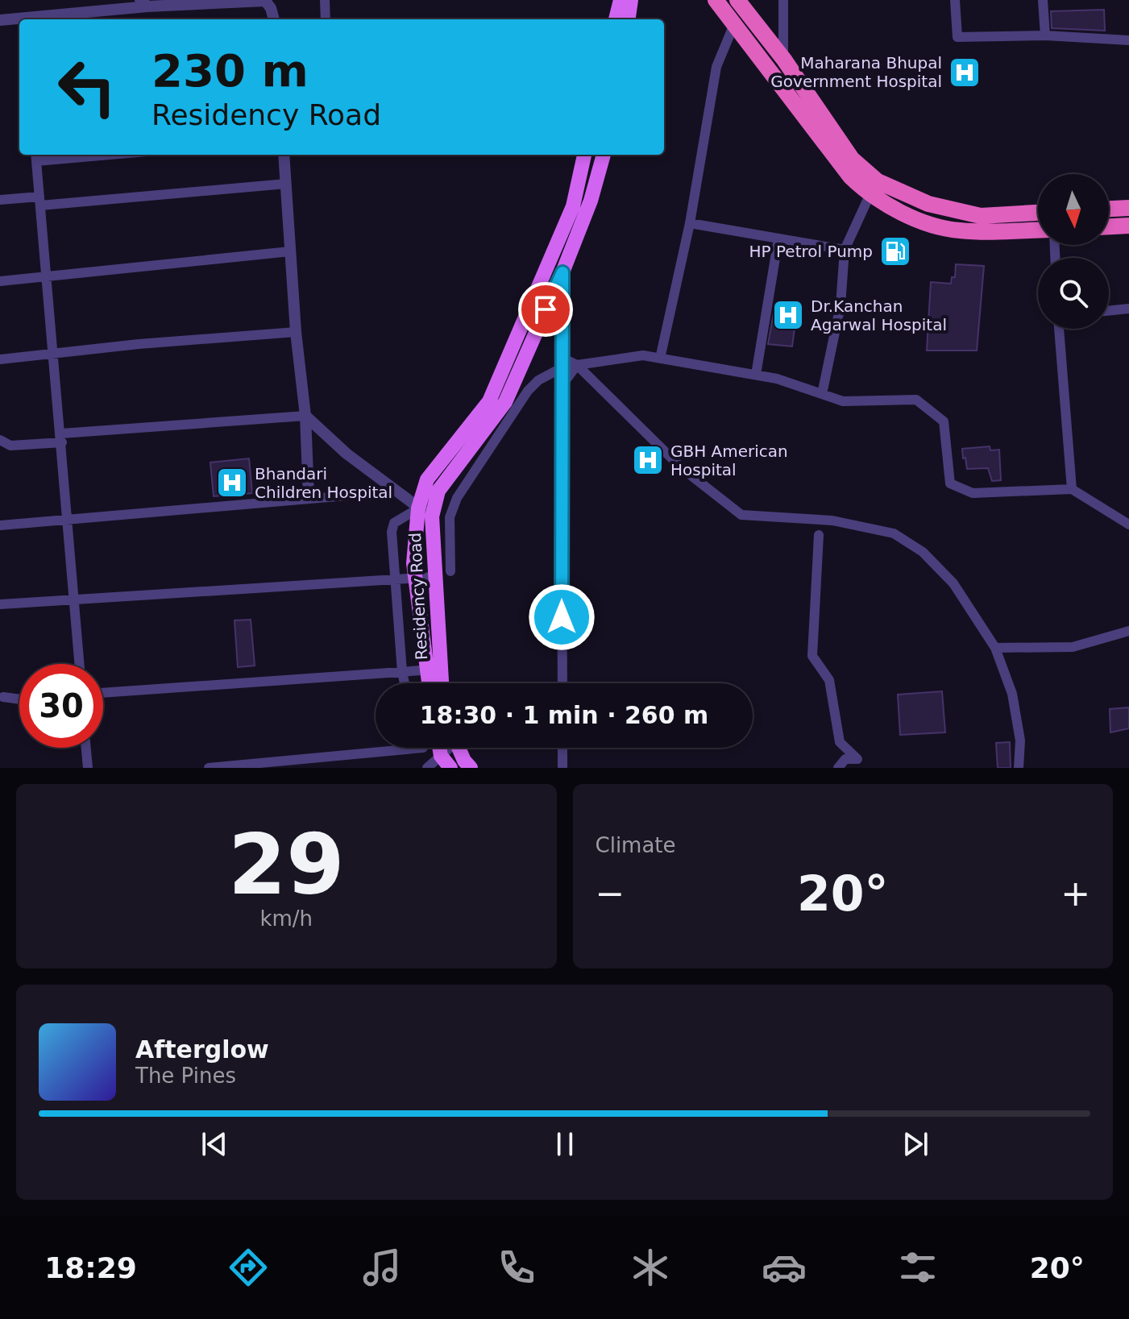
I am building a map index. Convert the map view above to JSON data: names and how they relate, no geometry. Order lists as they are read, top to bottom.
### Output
{
  "streets": {
    "main road": ["Residency Road"]
  },
  "places": {
    "hospital": [
      "Maharana Bhupal Government Hospital",
      "Dr.Kanchan Agarwal Hospital",
      "GBH American Hospital",
      "Bhandari Children Hospital"
    ],
    "fuel station": ["HP Petrol Pump"]
  },
  "north": "bottom",
  "page": {
    "turn": ["230 m", "Residency Road"],
    "limit": "30",
    "trip": "18:30 · 1 min · 260 m",
    "tile": [
      ["29", "km/h"],
      "Climate"
    ],
    "heat": ["−", "20°", "+"],
    "song": ["Afterglow", "The Pines"],
    "tabs": ["18:29", "20°"]
  }
}
